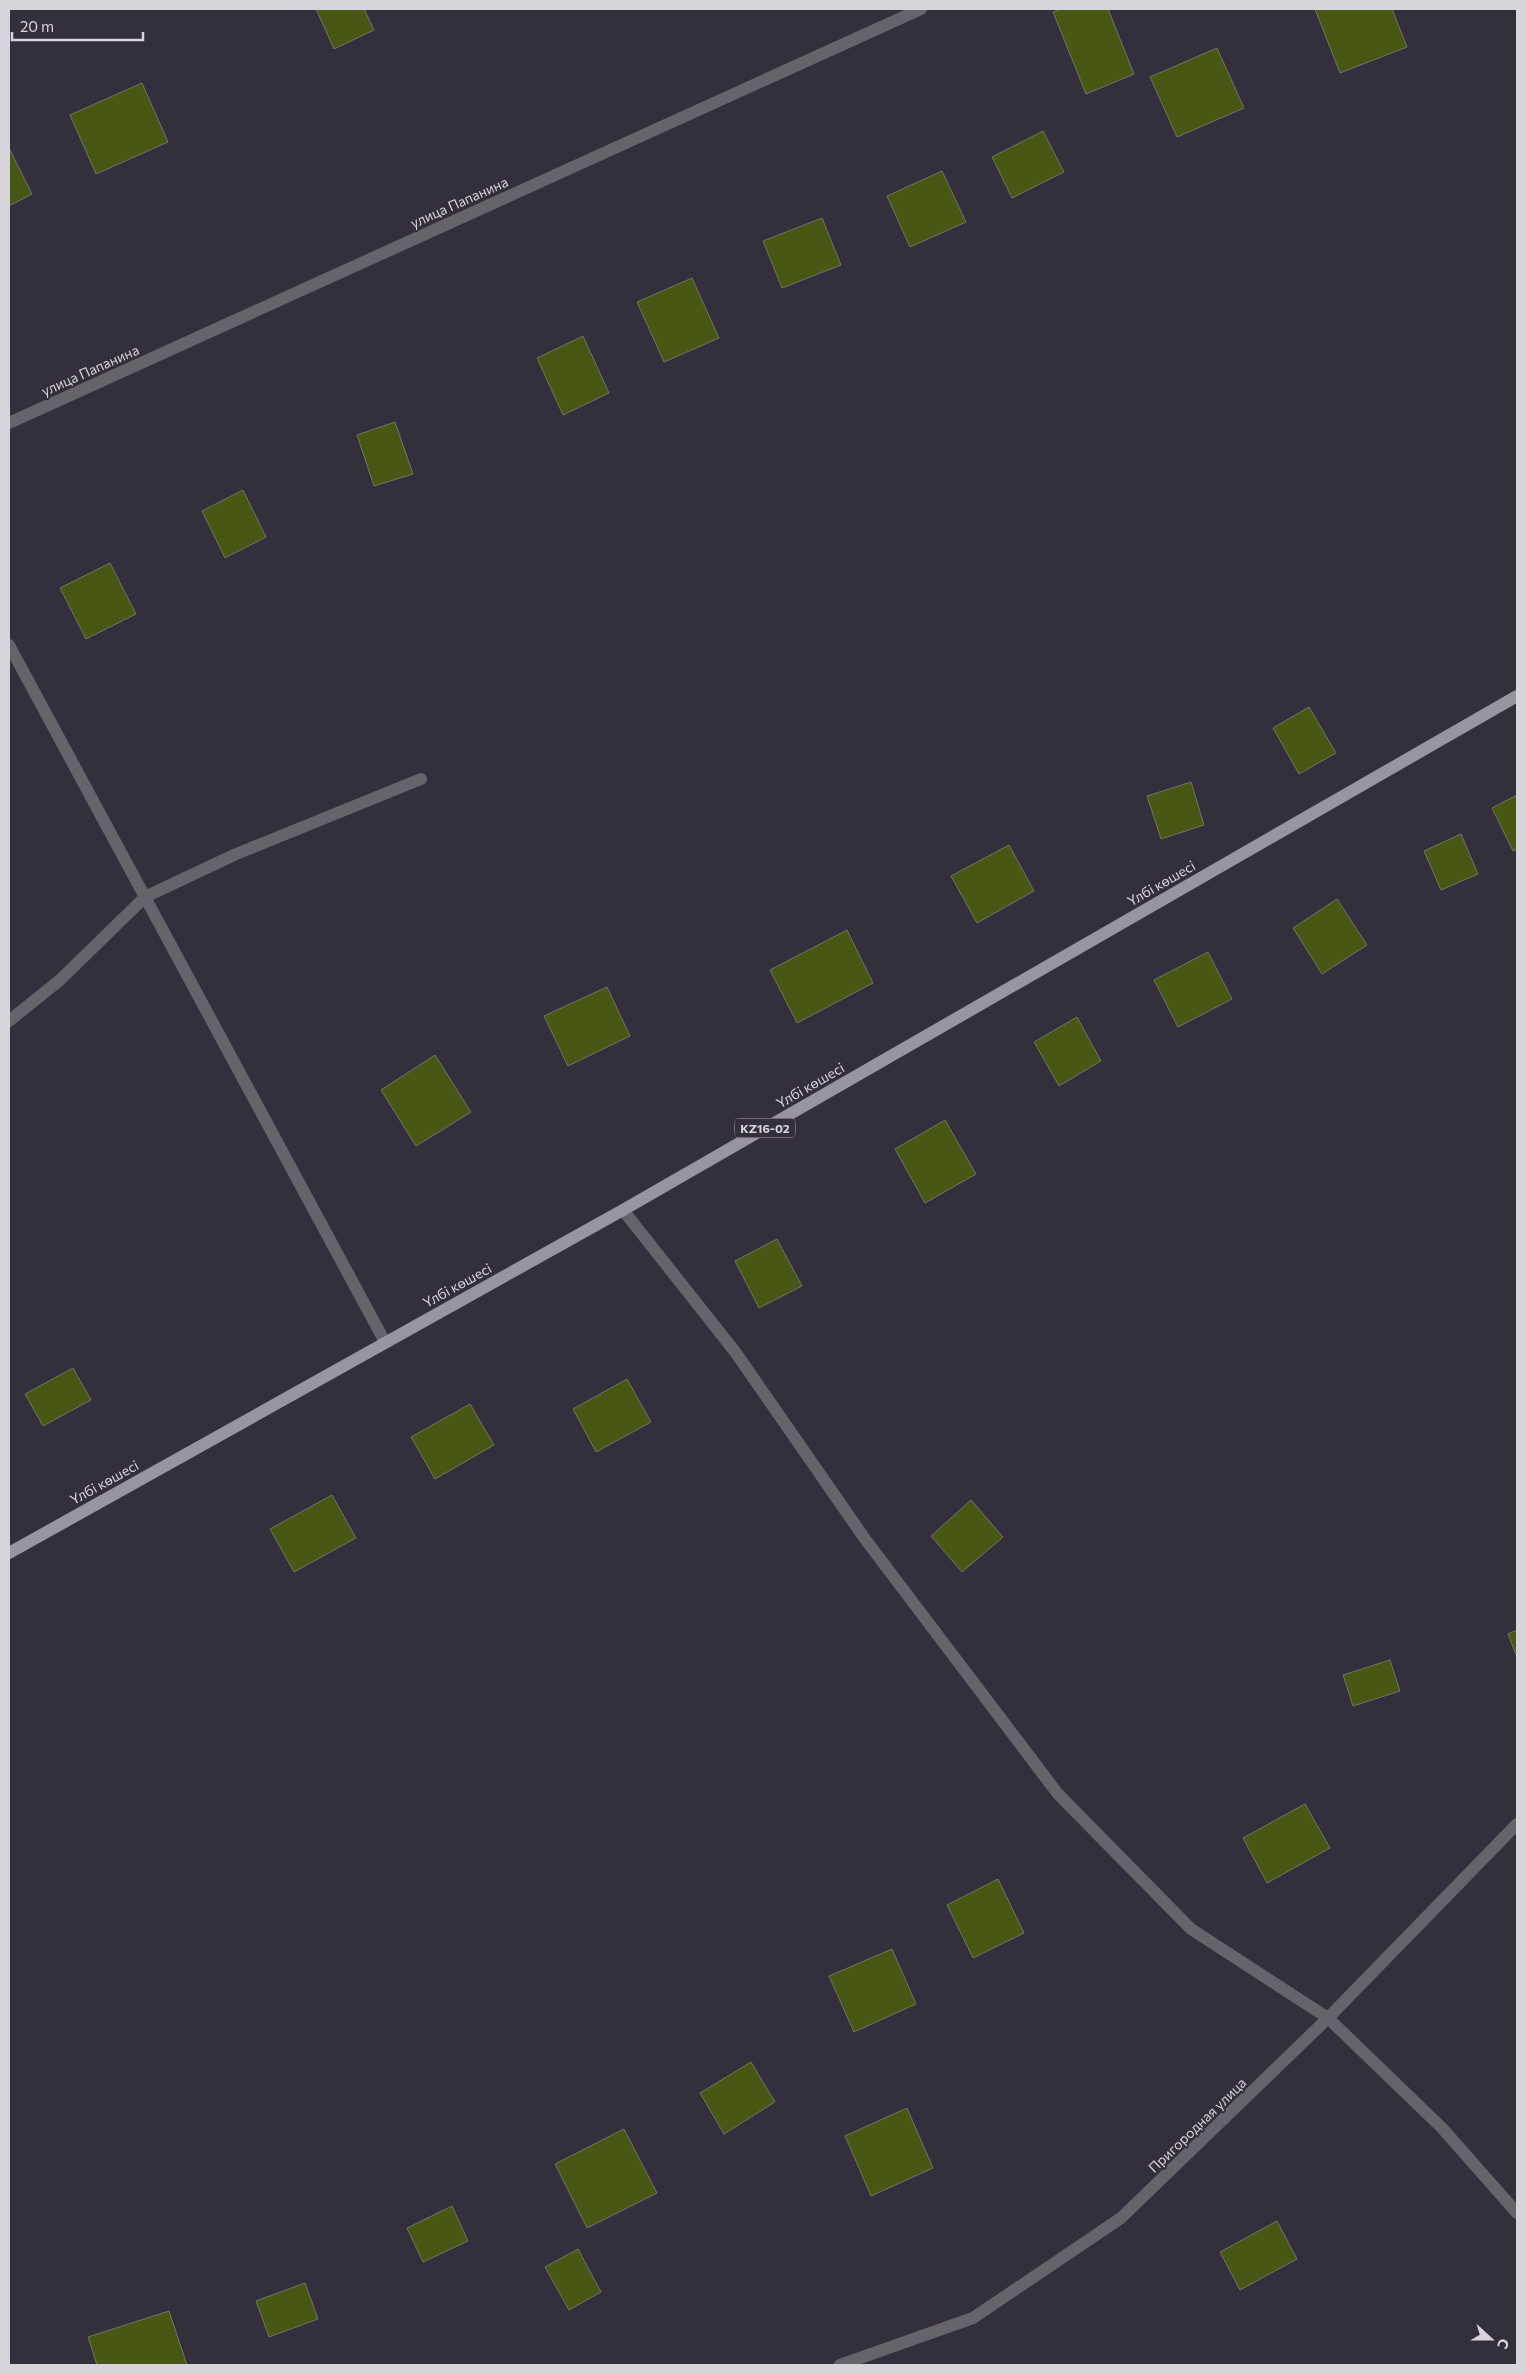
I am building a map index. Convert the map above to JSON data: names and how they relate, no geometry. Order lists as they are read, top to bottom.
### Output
{
  "streets": {
    "main road": ["Үлбі көшесі", "KZ16-02"],
    "street": ["улица Папанина", "Пригородная улица"]
  },
  "scale_bar": "20 m",
  "north": "right"
}
